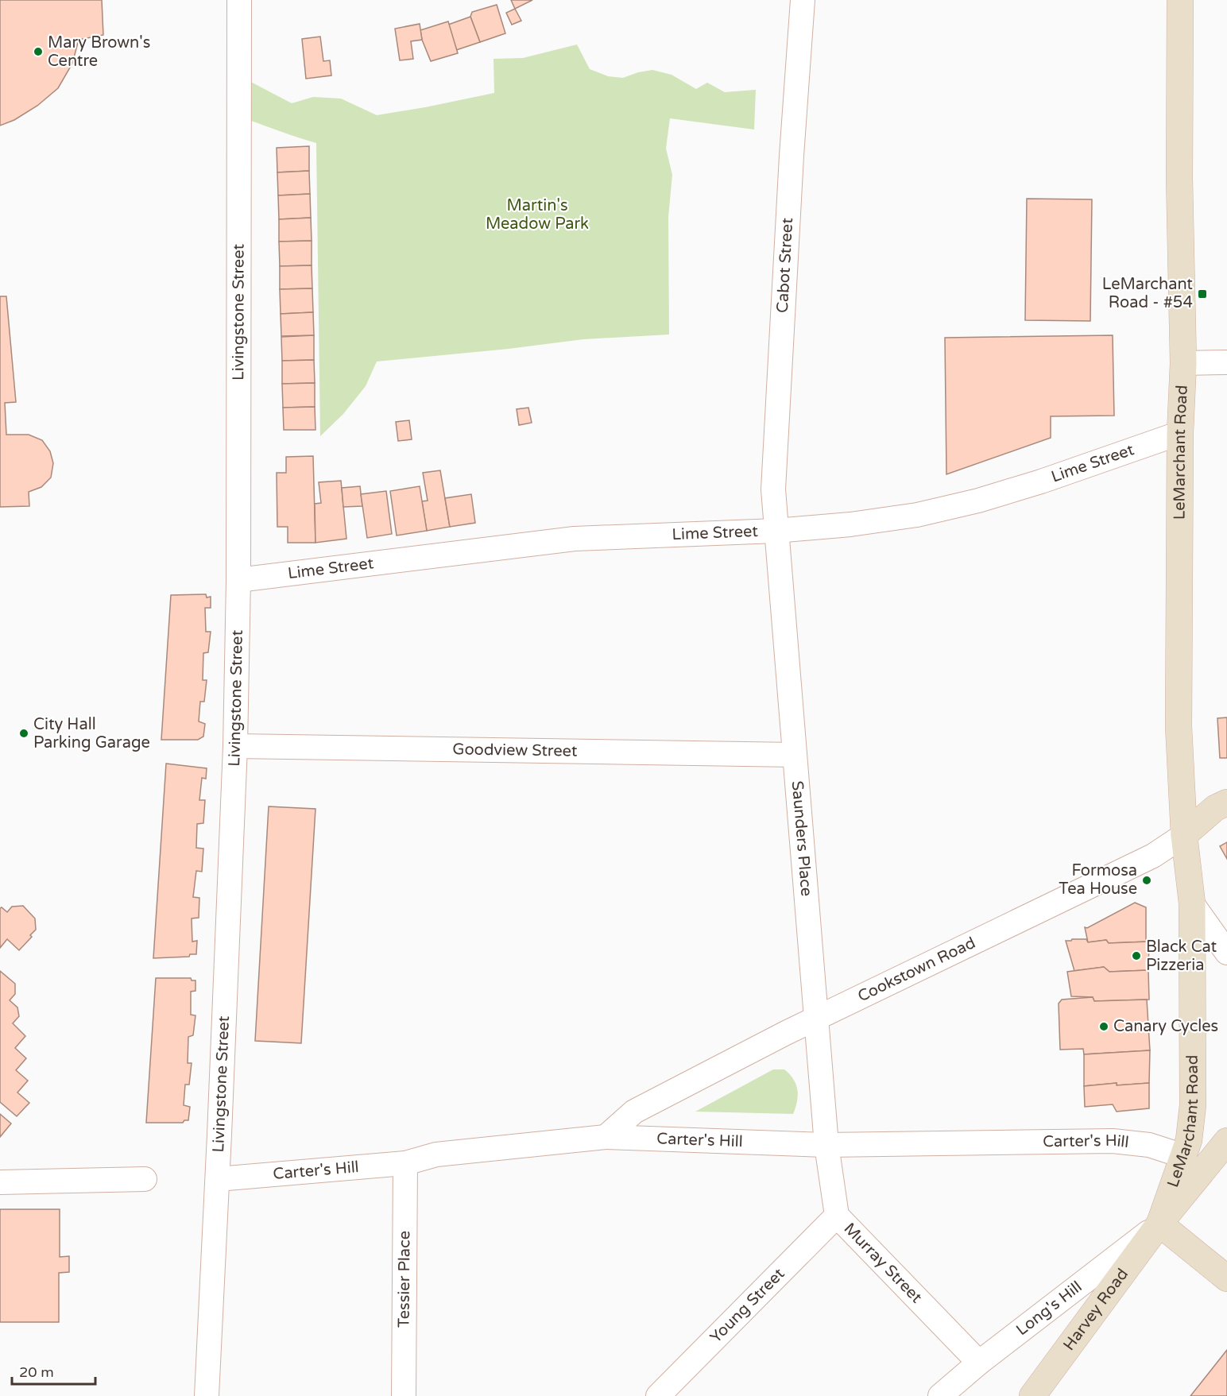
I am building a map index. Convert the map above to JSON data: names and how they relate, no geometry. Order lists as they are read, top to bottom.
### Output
{
  "streets": {
    "main road": ["LeMarchant Road", "Cookstown Road", "Harvey Road"],
    "street": [
      "Cabot Street",
      "Livingstone Street",
      "Lime Street",
      "Goodview Street",
      "Saunders Place",
      "Carter's Hill",
      "Murray Street",
      "Tessier Place",
      "Young Street",
      "Long's Hill"
    ]
  },
  "crossings": [
    ["Cabot Street", "Lime Street"],
    ["Cabot Street", "Saunders Place"],
    ["Livingstone Street", "Lime Street"],
    ["Livingstone Street", "Goodview Street"],
    ["Livingstone Street", "Carter's Hill"],
    ["LeMarchant Road", "Lime Street"],
    ["LeMarchant Road", "Cookstown Road"],
    ["LeMarchant Road", "Carter's Hill"],
    ["LeMarchant Road", "Long's Hill"],
    ["LeMarchant Road", "Harvey Road"],
    ["Lime Street", "Saunders Place"],
    ["Goodview Street", "Saunders Place"],
    ["Saunders Place", "Cookstown Road"],
    ["Saunders Place", "Carter's Hill"],
    ["Saunders Place", "Murray Street"],
    ["Cookstown Road", "Carter's Hill"],
    ["Carter's Hill", "Murray Street"],
    ["Carter's Hill", "Tessier Place"],
    ["Murray Street", "Young Street"],
    ["Murray Street", "Long's Hill"],
    ["Long's Hill", "Harvey Road"]
  ],
  "parks": ["Martin's Meadow Park"],
  "places": {
    "other": [
      "Mary Brown's Centre",
      "City Hall Parking Garage",
      "Formosa Tea House",
      "Black Cat Pizzeria",
      "Canary Cycles"
    ],
    "transit": ["LeMarchant Road - #54"]
  },
  "scale_bar": "20 m"
}
